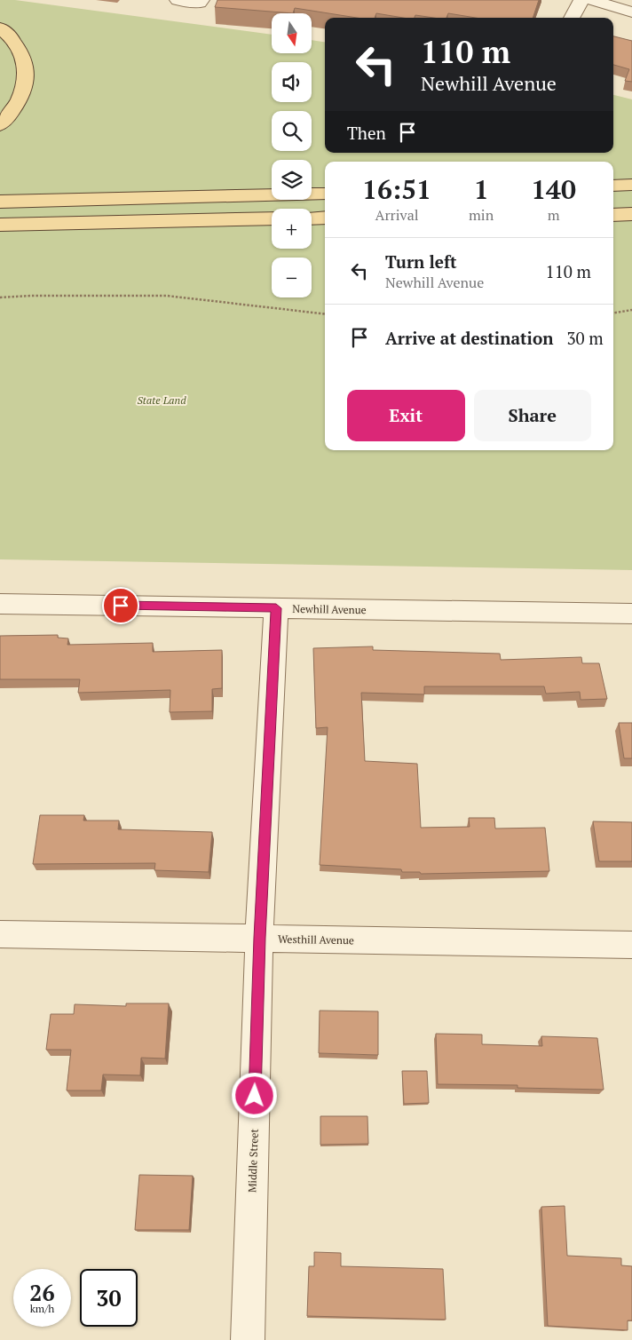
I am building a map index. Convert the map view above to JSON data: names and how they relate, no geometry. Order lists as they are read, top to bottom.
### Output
{
  "streets": {
    "street": ["Newhill Avenue", "Westhill Avenue", "Middle Street"]
  },
  "crossings": [
    ["Newhill Avenue", "Middle Street"],
    ["Westhill Avenue", "Middle Street"]
  ],
  "parks": ["State Land"],
  "north": "bottom",
  "page": {
    "map_buttons": ["+", "−"],
    "turn": ["110 m", "Newhill Avenue"],
    "then": "Then",
    "eta": [
      "16:51",
      "Arrival",
      "1",
      "min",
      "140",
      "m"
    ],
    "list": [
      {
        "name": "Turn left",
        "note": "Newhill Avenue",
        "value": "110 m"
      },
      {
        "name": "Arrive at destination",
        "value": "30 m"
      }
    ],
    "buttons": ["Exit", "Share"],
    "speed": "26 km/h",
    "limit": "30"
  }
}
